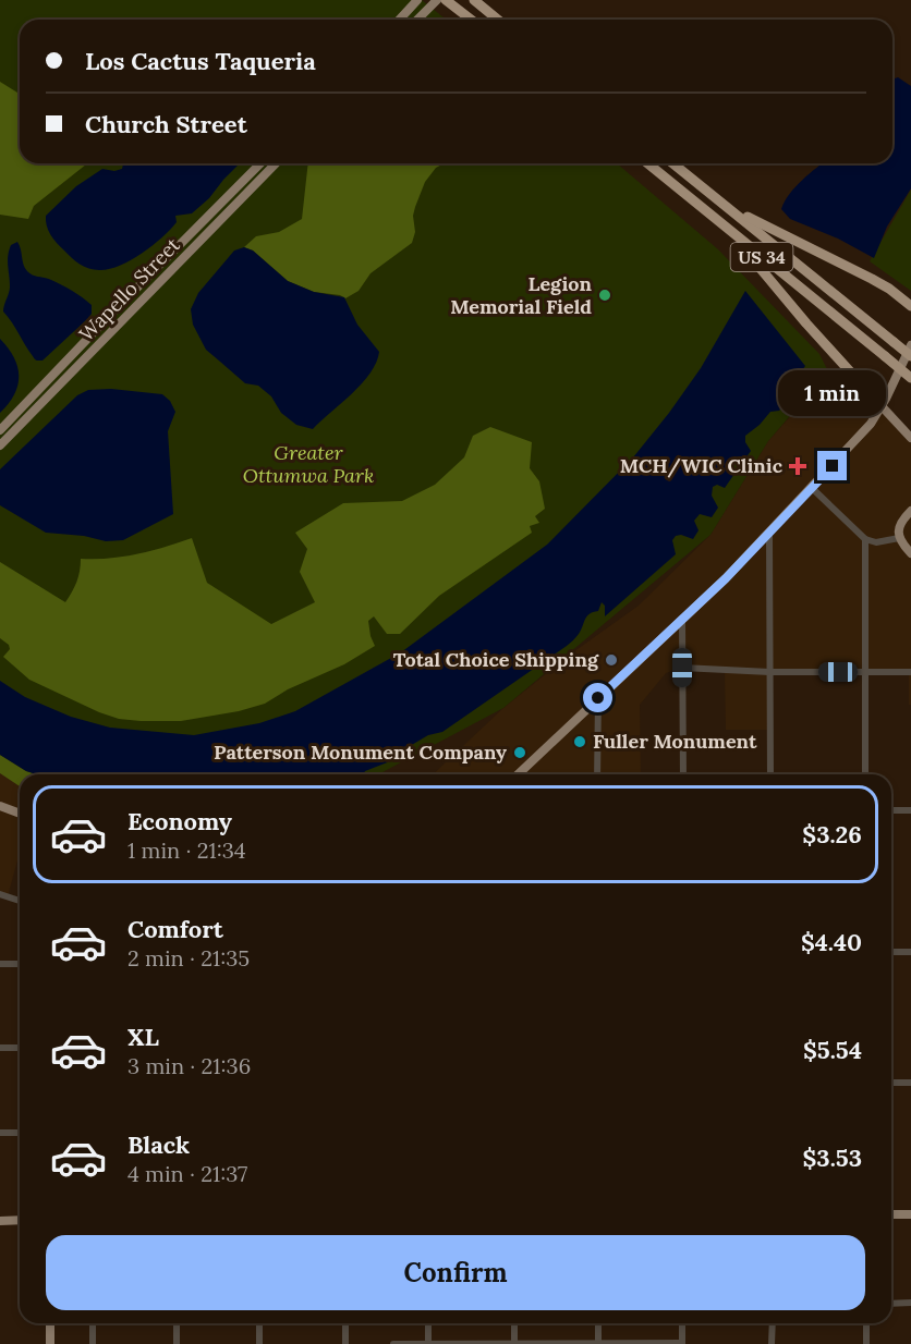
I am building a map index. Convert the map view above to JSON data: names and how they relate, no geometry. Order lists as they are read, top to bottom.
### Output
{
  "streets": {
    "highway": ["US 34"],
    "main road": ["Wapello Street"]
  },
  "parks": ["Greater Ottumwa Park"],
  "places": {
    "other": [
      "Legion Memorial Field",
      "Total Choice Shipping",
      "Fuller Monument",
      "Patterson Monument Company"
    ],
    "health": ["MCH/WIC Clinic"]
  },
  "page": {
    "banner": ["Los Cactus Taqueria", "Church Street"],
    "bubble": "1 min",
    "list": [
      {
        "name": "Economy",
        "note": "1 min · 21:34",
        "value": "$3.26"
      },
      {
        "name": "Comfort",
        "note": "2 min · 21:35",
        "value": "$4.40"
      },
      {
        "name": "XL",
        "note": "3 min · 21:36",
        "value": "$5.54"
      },
      {
        "name": "Black",
        "note": "4 min · 21:37",
        "value": "$3.53"
      }
    ],
    "buttons": "Confirm"
  }
}
